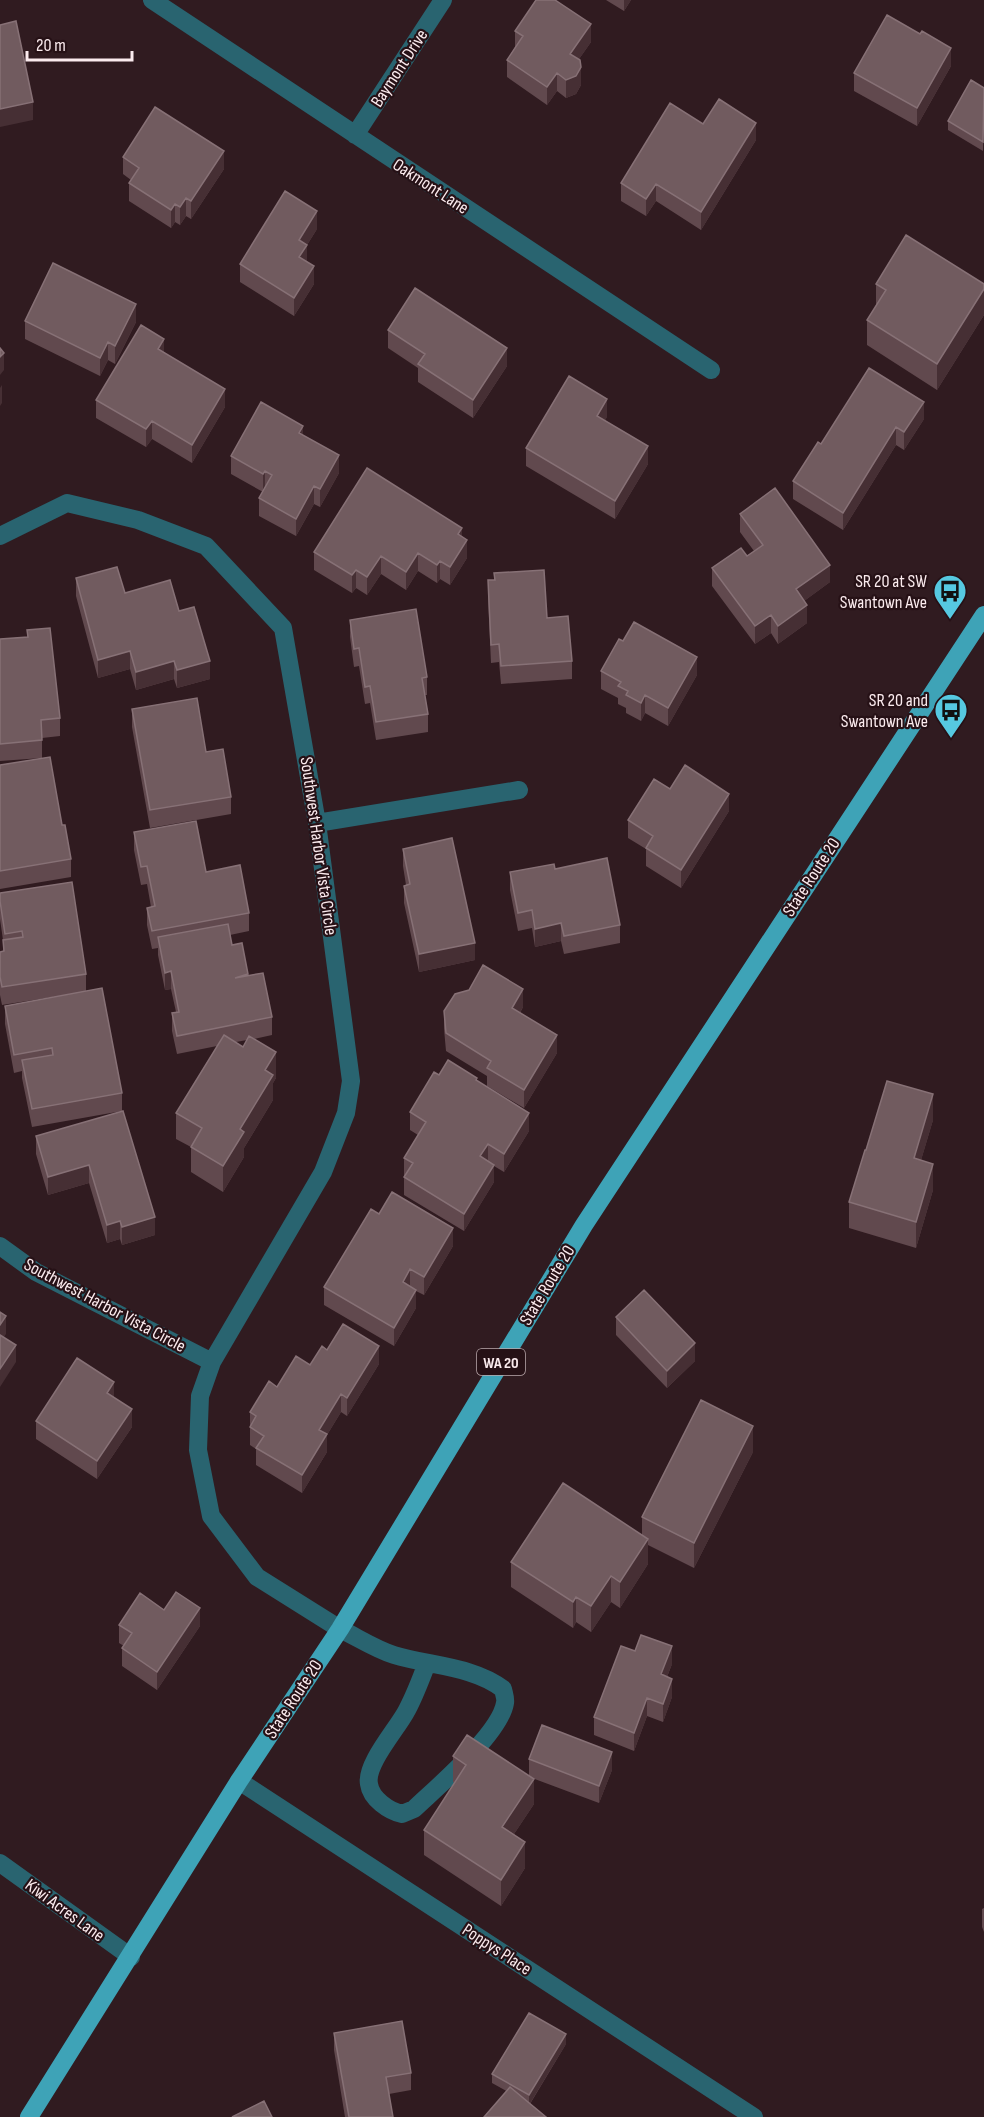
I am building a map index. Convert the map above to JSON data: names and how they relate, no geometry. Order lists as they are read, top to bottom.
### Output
{
  "streets": {
    "main road": ["State Route 20", "WA 20"],
    "street": [
      "Baymont Drive",
      "Oakmont Lane",
      "Southwest Harbor Vista Circle",
      "Kiwi Acres Lane",
      "Poppys Place"
    ]
  },
  "crossings": [
    ["Baymont Drive", "Oakmont Lane"],
    ["Southwest Harbor Vista Circle", "State Route 20"],
    ["State Route 20", "Kiwi Acres Lane"],
    ["State Route 20", "Poppys Place"]
  ],
  "places": {
    "bus stop": ["SR 20 at SW Swantown Ave", "SR 20 and Swantown Ave"]
  },
  "scale_bar": "20 m"
}
